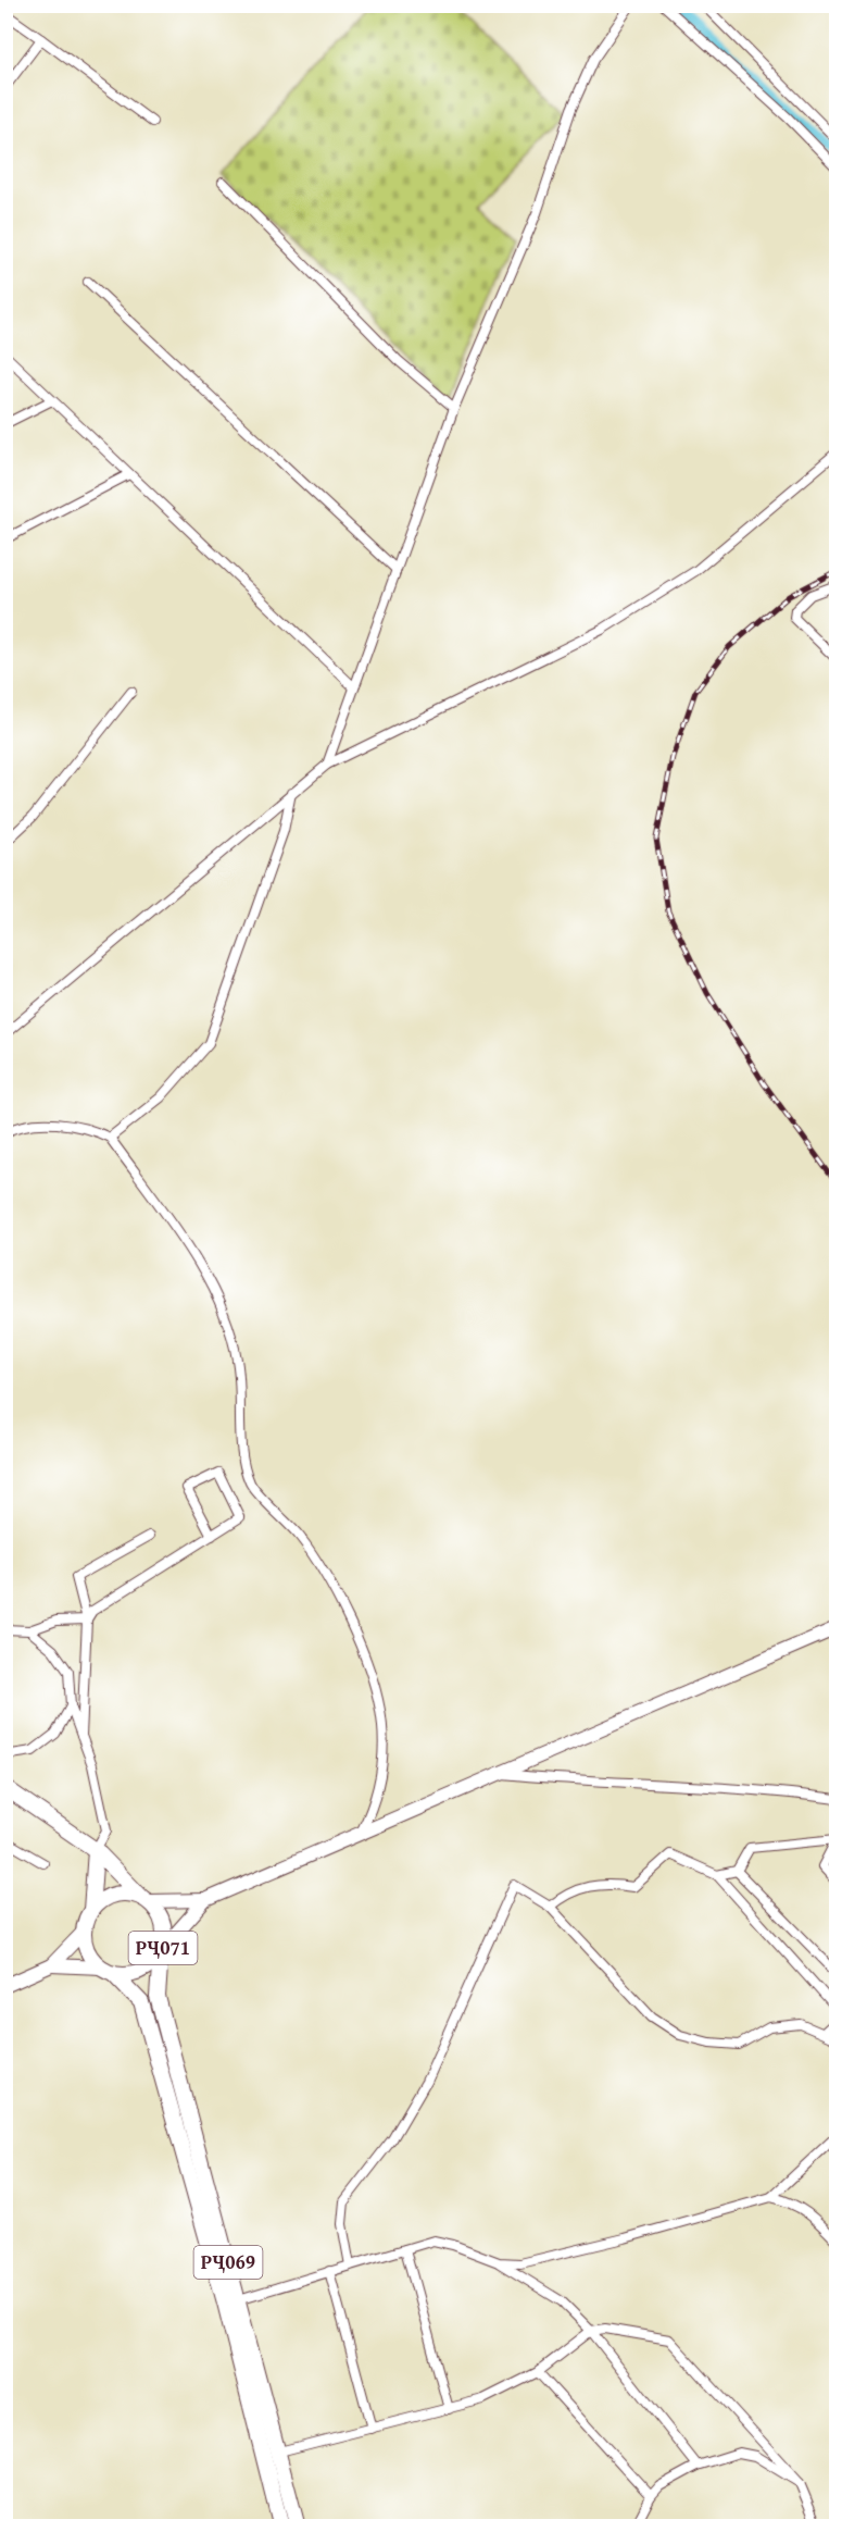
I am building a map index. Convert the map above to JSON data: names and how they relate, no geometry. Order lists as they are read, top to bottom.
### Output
{
  "streets": {
    "main road": ["РҶ071", "РҶ069"]
  },
  "crossings": [
    ["РҶ071", "РҶ069"]
  ]
}
